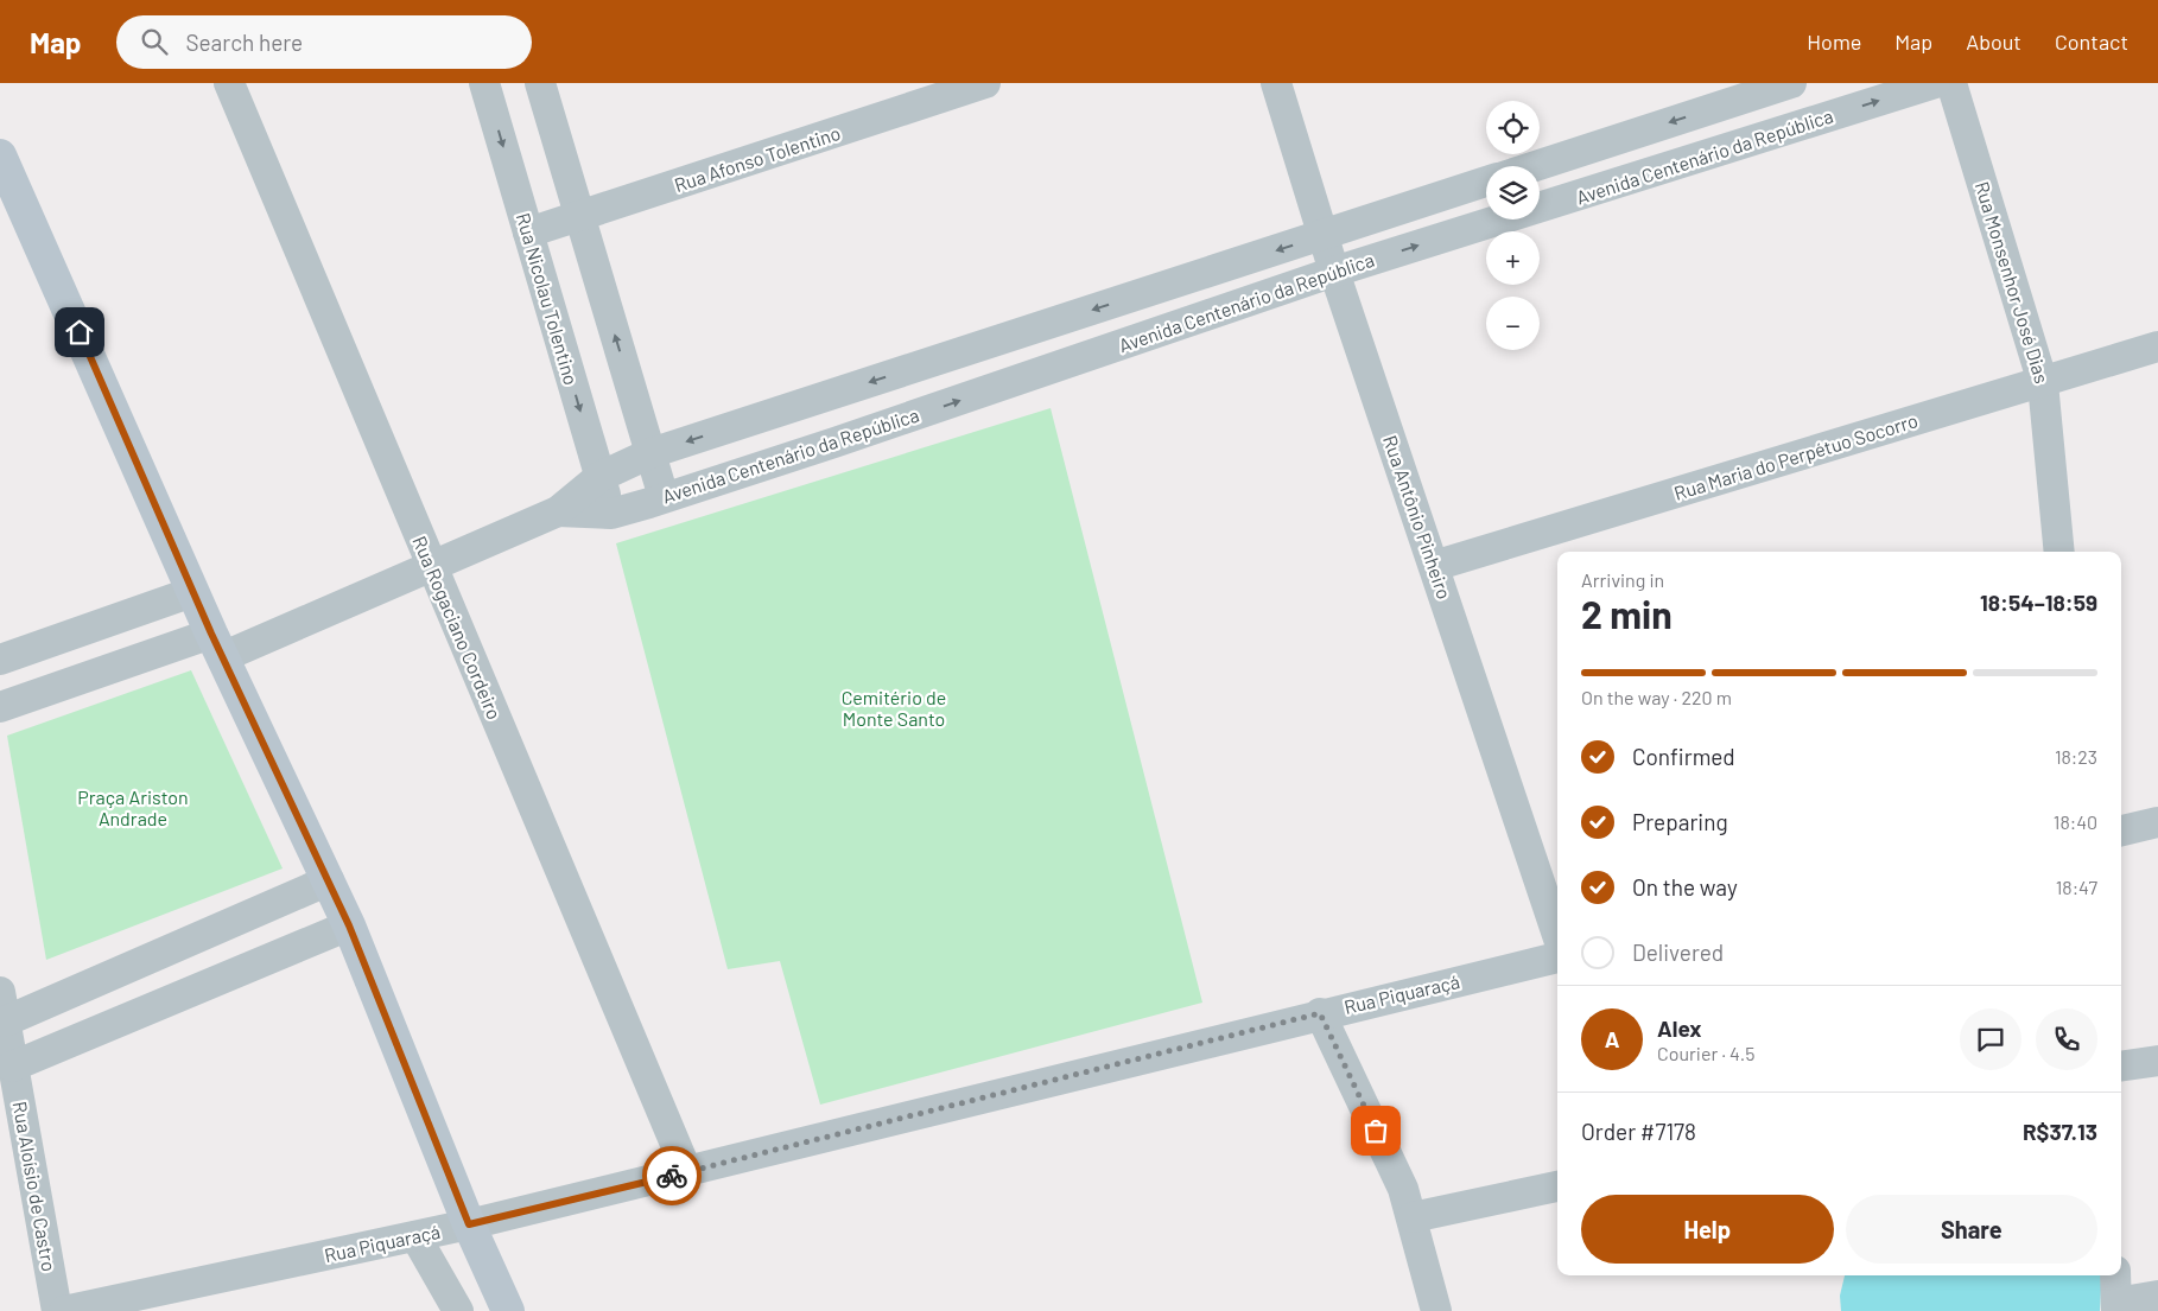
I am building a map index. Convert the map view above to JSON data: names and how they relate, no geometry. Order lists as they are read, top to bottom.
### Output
{
  "streets": {
    "street": [
      "Avenida Centenário da República",
      "Rua Afonso Tolentino",
      "Rua Monsenhor José Dias",
      "Rua Nicolau Tolentino",
      "Rua Maria do Perpétuo Socorro",
      "Rua Antônio Pinheiro",
      "Rua Rogaciano Cordeiro",
      "Rua Piquaraçá",
      "Rua Aloísio de Castro"
    ]
  },
  "crossings": [
    ["Avenida Centenário da República", "Rua Nicolau Tolentino"],
    ["Avenida Centenário da República", "Rua Antônio Pinheiro"],
    ["Avenida Centenário da República", "Rua Rogaciano Cordeiro"],
    ["Rua Afonso Tolentino", "Rua Nicolau Tolentino"],
    ["Rua Monsenhor José Dias", "Rua Maria do Perpétuo Socorro"],
    ["Rua Maria do Perpétuo Socorro", "Rua Antônio Pinheiro"],
    ["Rua Rogaciano Cordeiro", "Rua Piquaraçá"]
  ],
  "parks": ["Cemitério de Monte Santo", "Praça Ariston Andrade"],
  "page": {
    "header": "Map",
    "search": "Search here",
    "nav": [
      "Home",
      "Map",
      "About",
      "Contact"
    ],
    "map_buttons": ["+", "−"],
    "heading": ["2 min", "Arriving in", "18:54–18:59"],
    "panel": [
      "Alex",
      "Courier · 4.5",
      "Order #7178",
      "R$37.13"
    ],
    "bar": "On the way · 220 m",
    "list": [
      ["Confirmed", "18:23"],
      ["Preparing", "18:40"],
      ["On the way", "18:47"],
      "Delivered"
    ],
    "round": "A",
    "buttons": ["Help", "Share"]
  }
}
